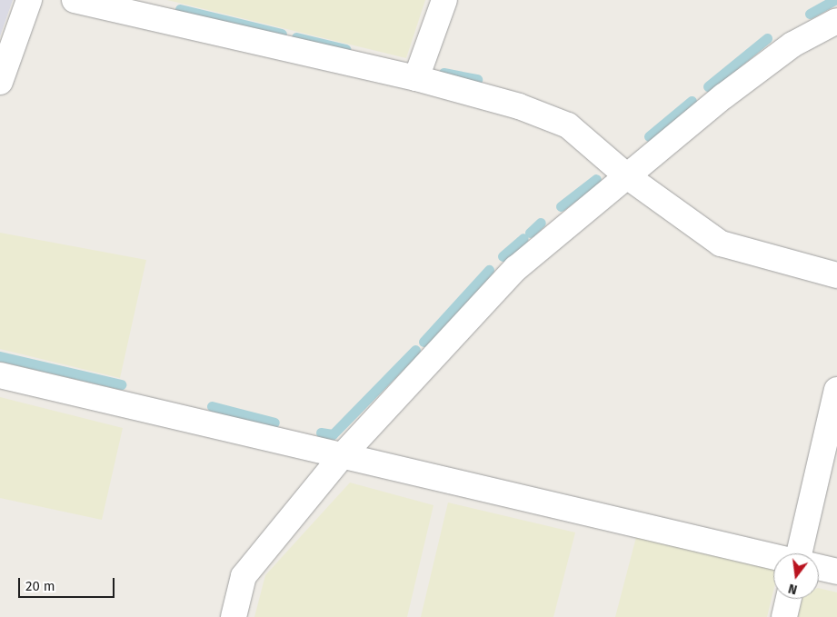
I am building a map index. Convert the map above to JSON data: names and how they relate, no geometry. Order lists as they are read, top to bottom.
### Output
{
  "scale_bar": "20 m",
  "north": "bottom"
}
